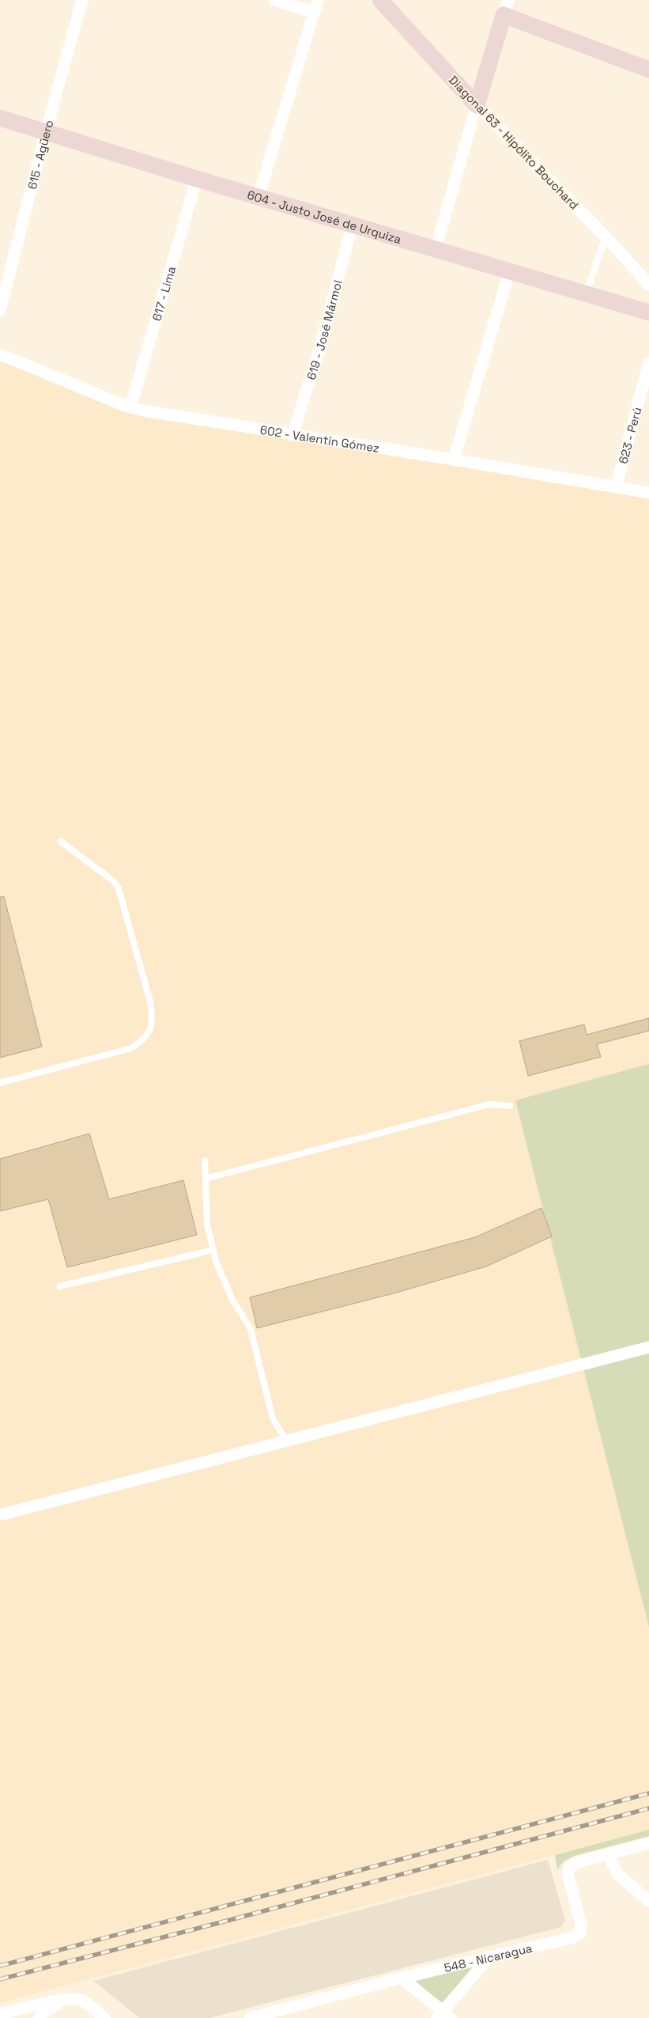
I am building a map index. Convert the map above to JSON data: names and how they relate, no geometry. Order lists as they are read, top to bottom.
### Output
{
  "streets": {
    "main road": ["Diagonal 63 - Hipólito Bouchard", "604 - Justo José de Urquiza"],
    "street": [
      "615 - Agüero",
      "617 - Lima",
      "619 - José Mármol",
      "623 - Perú",
      "602 - Valentín Gómez",
      "548 - Nicaragua"
    ]
  },
  "crossings": [
    ["615 - Agüero", "604 - Justo José de Urquiza"],
    ["604 - Justo José de Urquiza", "617 - Lima"],
    ["604 - Justo José de Urquiza", "619 - José Mármol"],
    ["617 - Lima", "602 - Valentín Gómez"],
    ["619 - José Mármol", "602 - Valentín Gómez"],
    ["623 - Perú", "602 - Valentín Gómez"]
  ]
}
